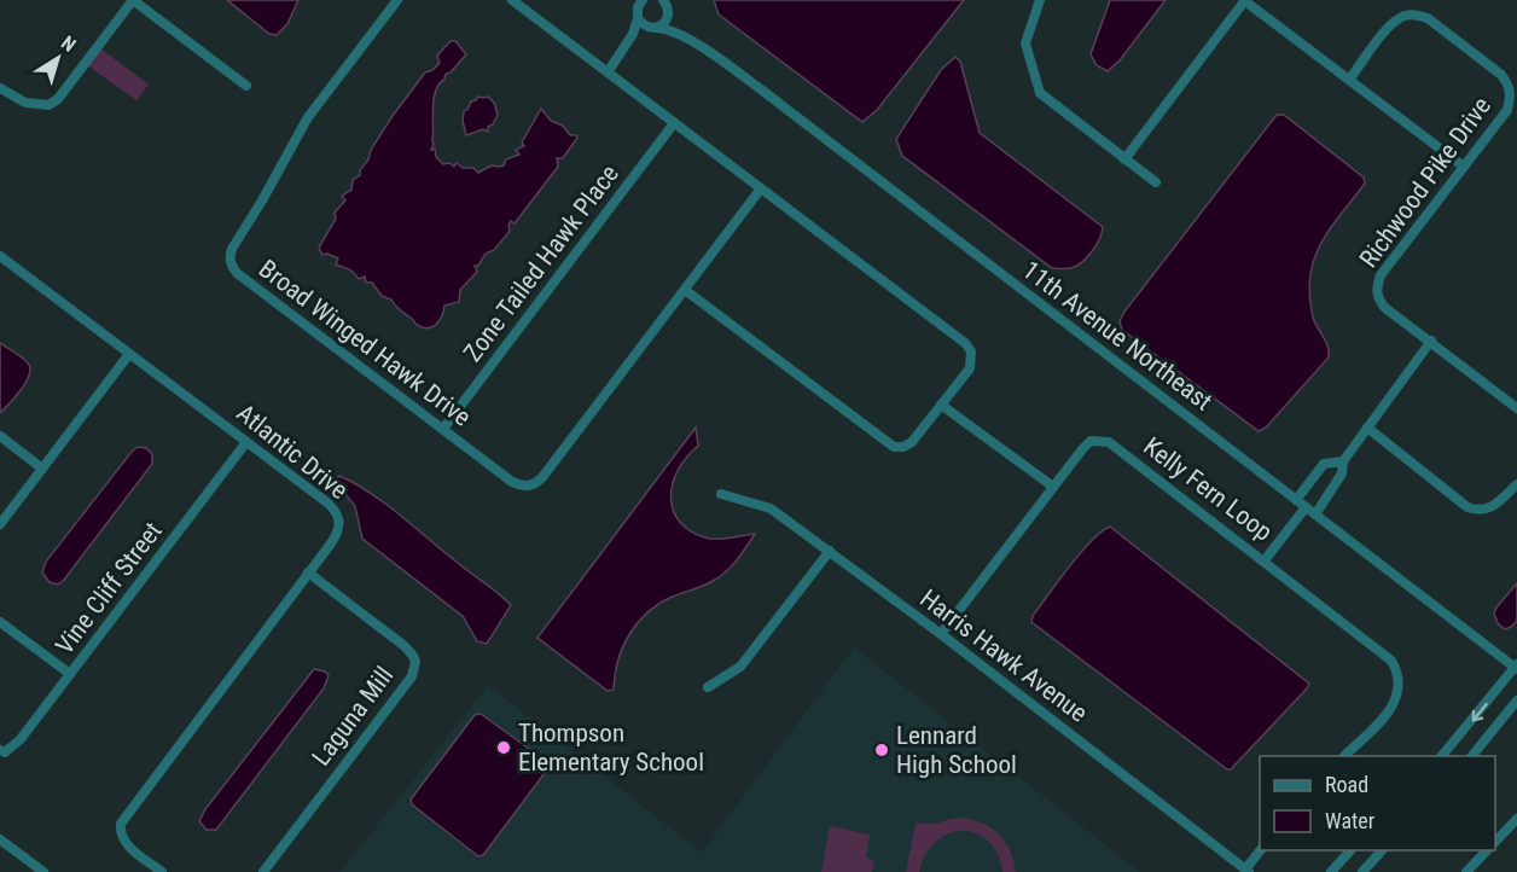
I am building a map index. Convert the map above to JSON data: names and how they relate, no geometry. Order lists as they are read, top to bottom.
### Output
{
  "streets": {
    "street": [
      "Richwood Pike Drive",
      "Zone Tailed Hawk Place",
      "11th Avenue Northeast",
      "Broad Winged Hawk Drive",
      "Atlantic Drive",
      "Kelly Fern Loop",
      "Vine Cliff Street",
      "Harris Hawk Avenue",
      "Laguna Mill"
    ]
  },
  "crossings": [
    ["Zone Tailed Hawk Place", "Broad Winged Hawk Drive"],
    ["Atlantic Drive", "Vine Cliff Street"],
    ["Atlantic Drive", "Laguna Mill"],
    ["Kelly Fern Loop", "Harris Hawk Avenue"]
  ],
  "places": ["Thompson Elementary School", "Lennard High School"],
  "legend": ["Road", "Water"],
  "north": "top right"
}
